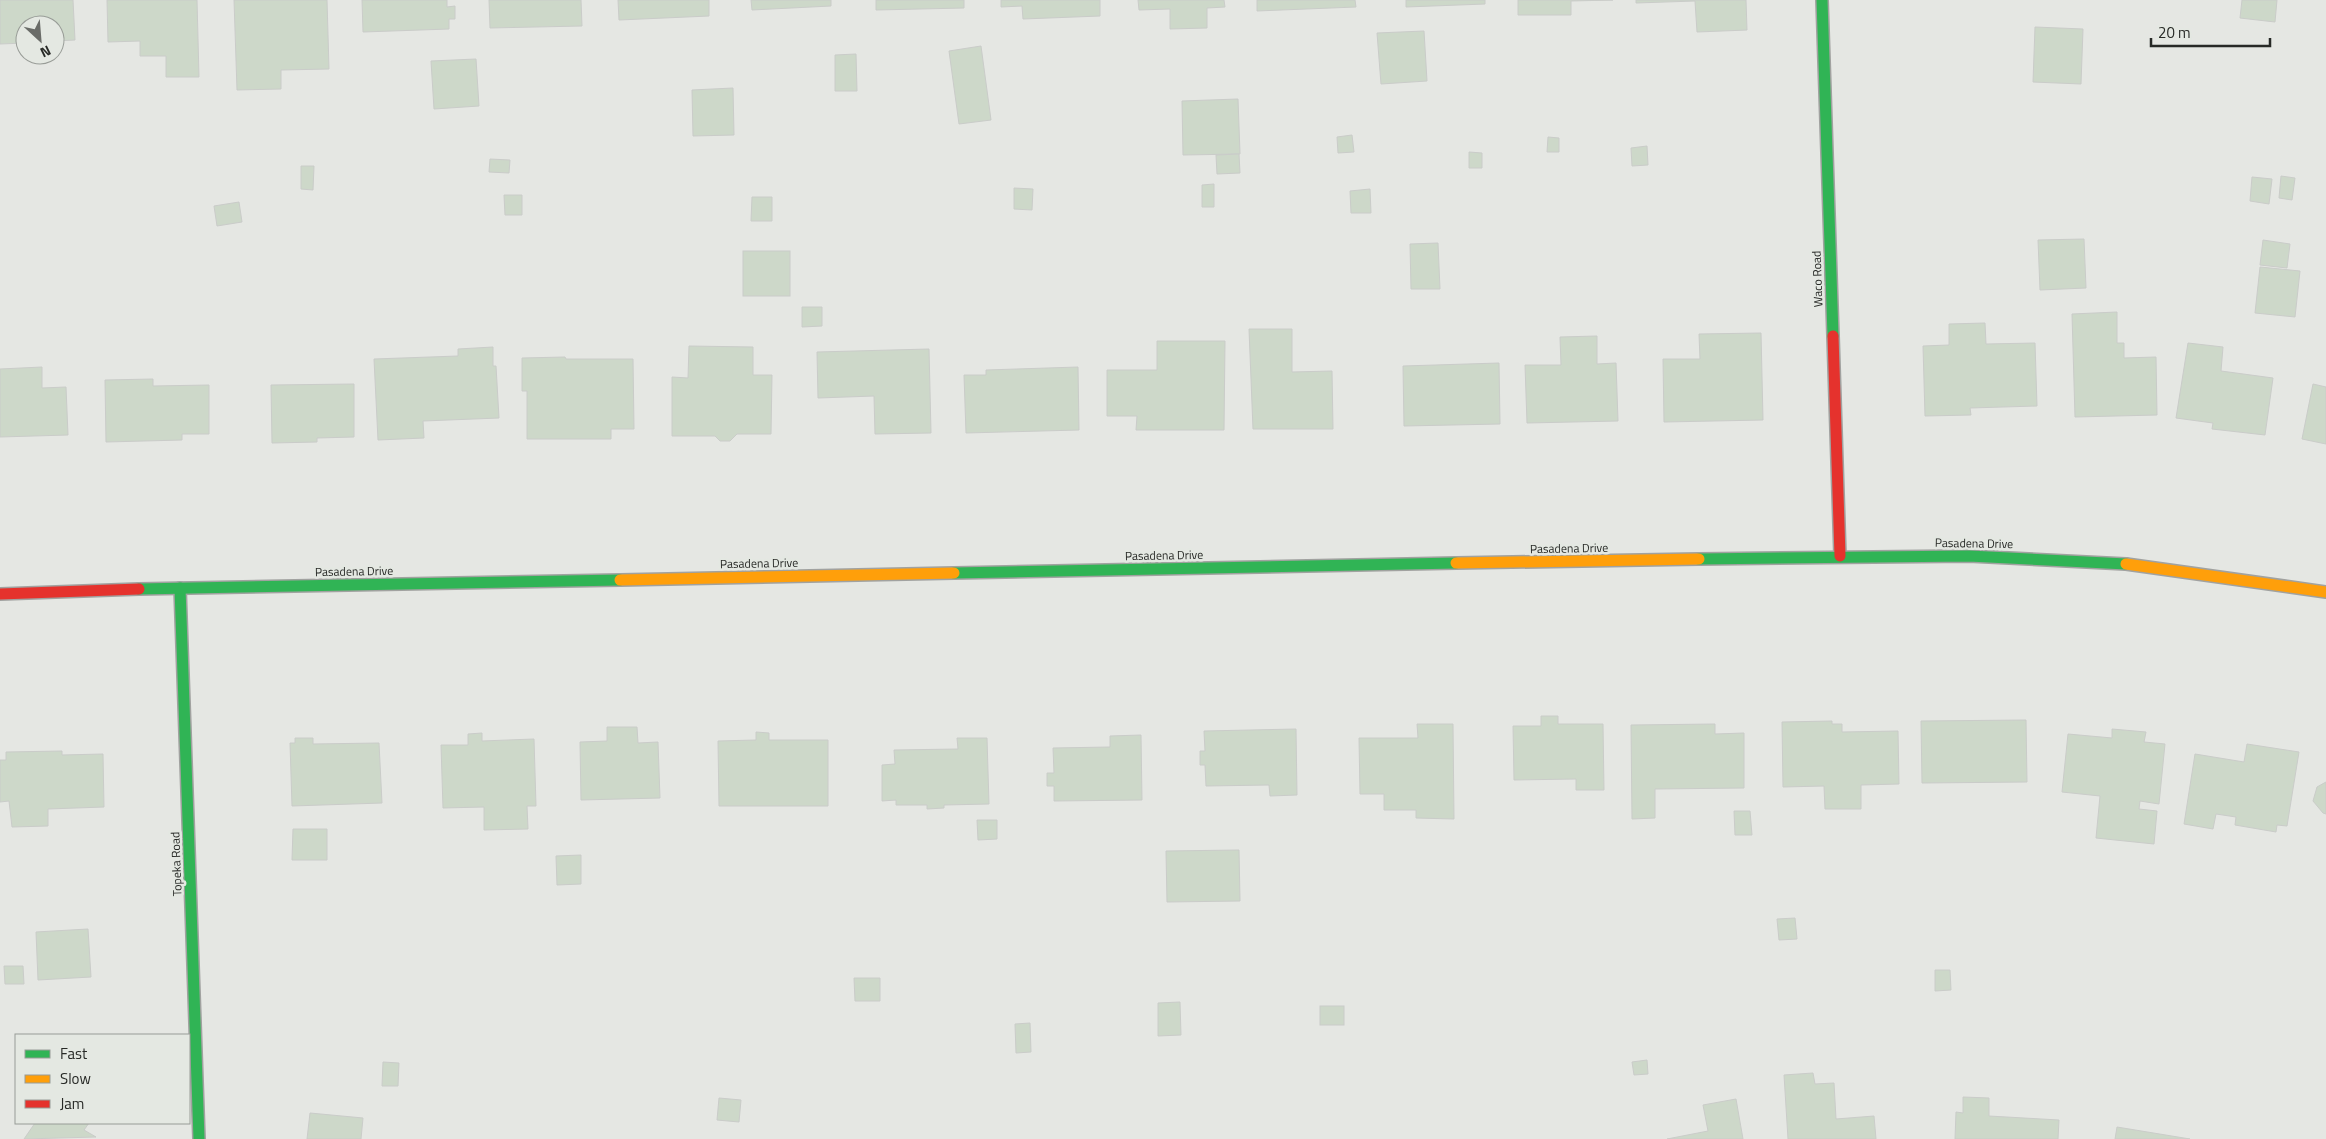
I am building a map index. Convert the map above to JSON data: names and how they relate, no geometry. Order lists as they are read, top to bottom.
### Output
{
  "streets": {
    "street": ["Waco Road", "Pasadena Drive", "Topeka Road"]
  },
  "crossings": [
    ["Waco Road", "Pasadena Drive"],
    ["Pasadena Drive", "Topeka Road"]
  ],
  "legend": ["Fast", "Slow", "Jam"],
  "scale_bar": "20 m",
  "north": "bottom right"
}
